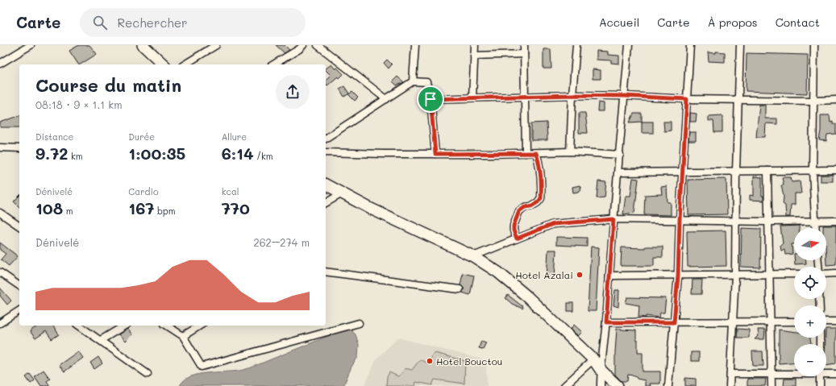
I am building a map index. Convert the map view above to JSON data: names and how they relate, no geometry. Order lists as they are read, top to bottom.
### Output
{
  "places": ["Hotel Azalai", "Hotel Bouctou"],
  "north": "right",
  "page": {
    "header": "Carte",
    "search": "Rechercher",
    "nav": [
      "Accueil",
      "Carte",
      "À propos",
      "Contact"
    ],
    "heading": ["Course du matin", "08:18 · 9 × 1.1 km"],
    "stats": [
      ["Distance", "9.72 km"],
      ["Durée", "1:00:35"],
      ["Allure", "6:14 /km"],
      ["Dénivelé", "108 m"],
      ["Cardio", "167 bpm"],
      ["kcal", "770"]
    ],
    "map_buttons": ["+", "−"],
    "chart": ["Dénivelé", "262–274 m"]
  }
}
